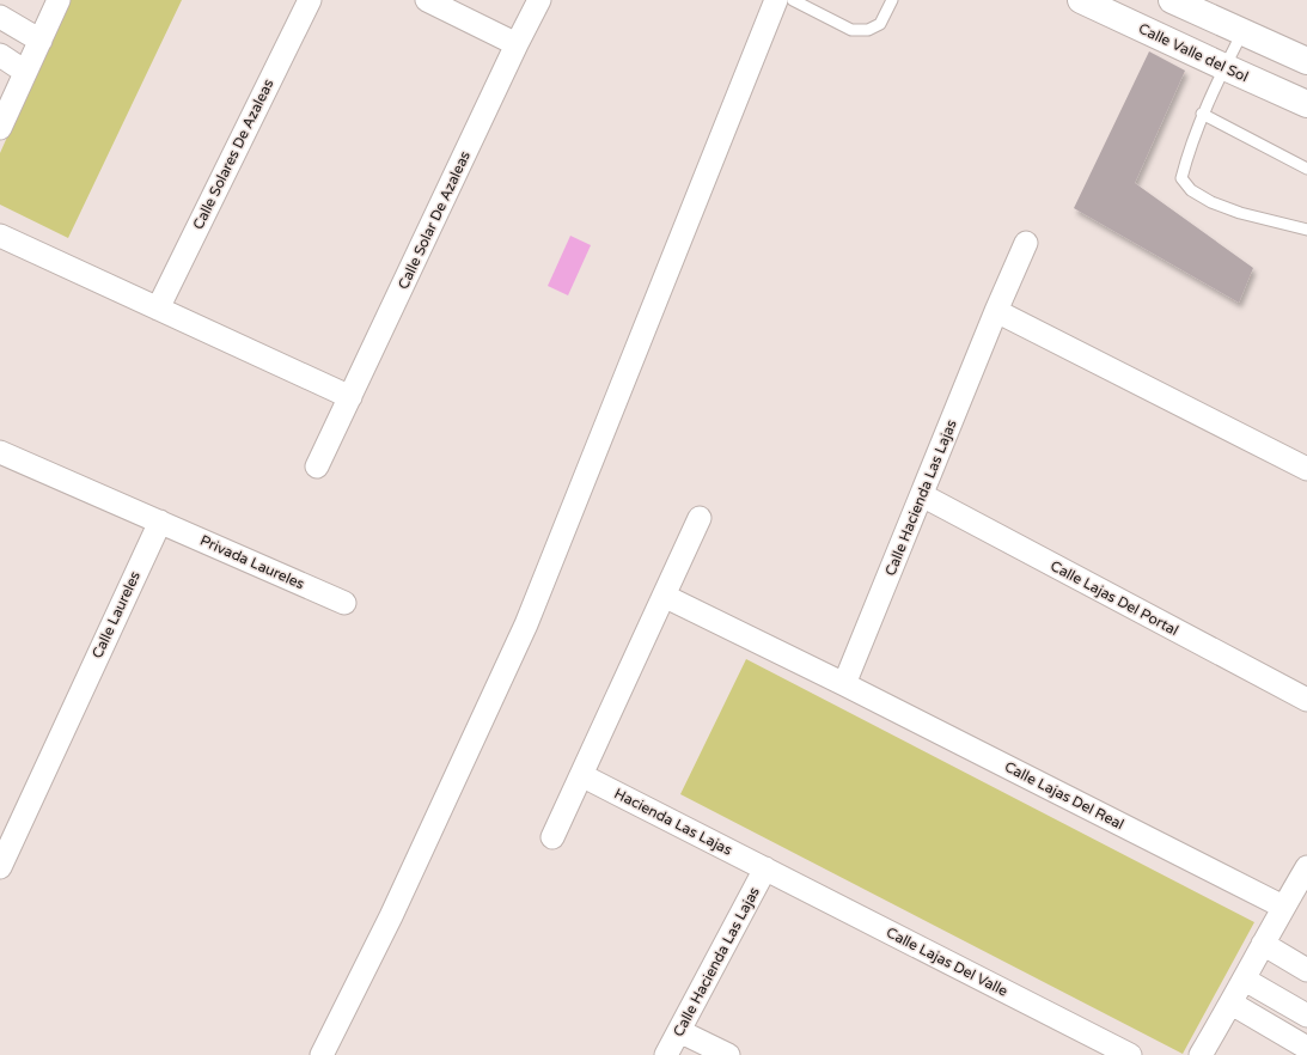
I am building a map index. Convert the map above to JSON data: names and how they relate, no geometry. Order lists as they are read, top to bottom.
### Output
{
  "streets": {
    "main road": ["Calle Valle del Sol"],
    "street": [
      "Calle Solares De Azaleas",
      "Calle Solar De Azaleas",
      "Calle Hacienda Las Lajas",
      "Privada Laureles",
      "Calle Lajas Del Portal",
      "Calle Laureles",
      "Calle Lajas Del Real",
      "Hacienda Las Lajas",
      "Calle Lajas Del Valle"
    ]
  },
  "crossings": [
    ["Calle Hacienda Las Lajas", "Calle Lajas Del Portal"],
    ["Calle Hacienda Las Lajas", "Calle Lajas Del Real"],
    ["Calle Hacienda Las Lajas", "Hacienda Las Lajas"],
    ["Calle Hacienda Las Lajas", "Calle Lajas Del Valle"],
    ["Privada Laureles", "Calle Laureles"],
    ["Hacienda Las Lajas", "Calle Lajas Del Valle"]
  ]
}
